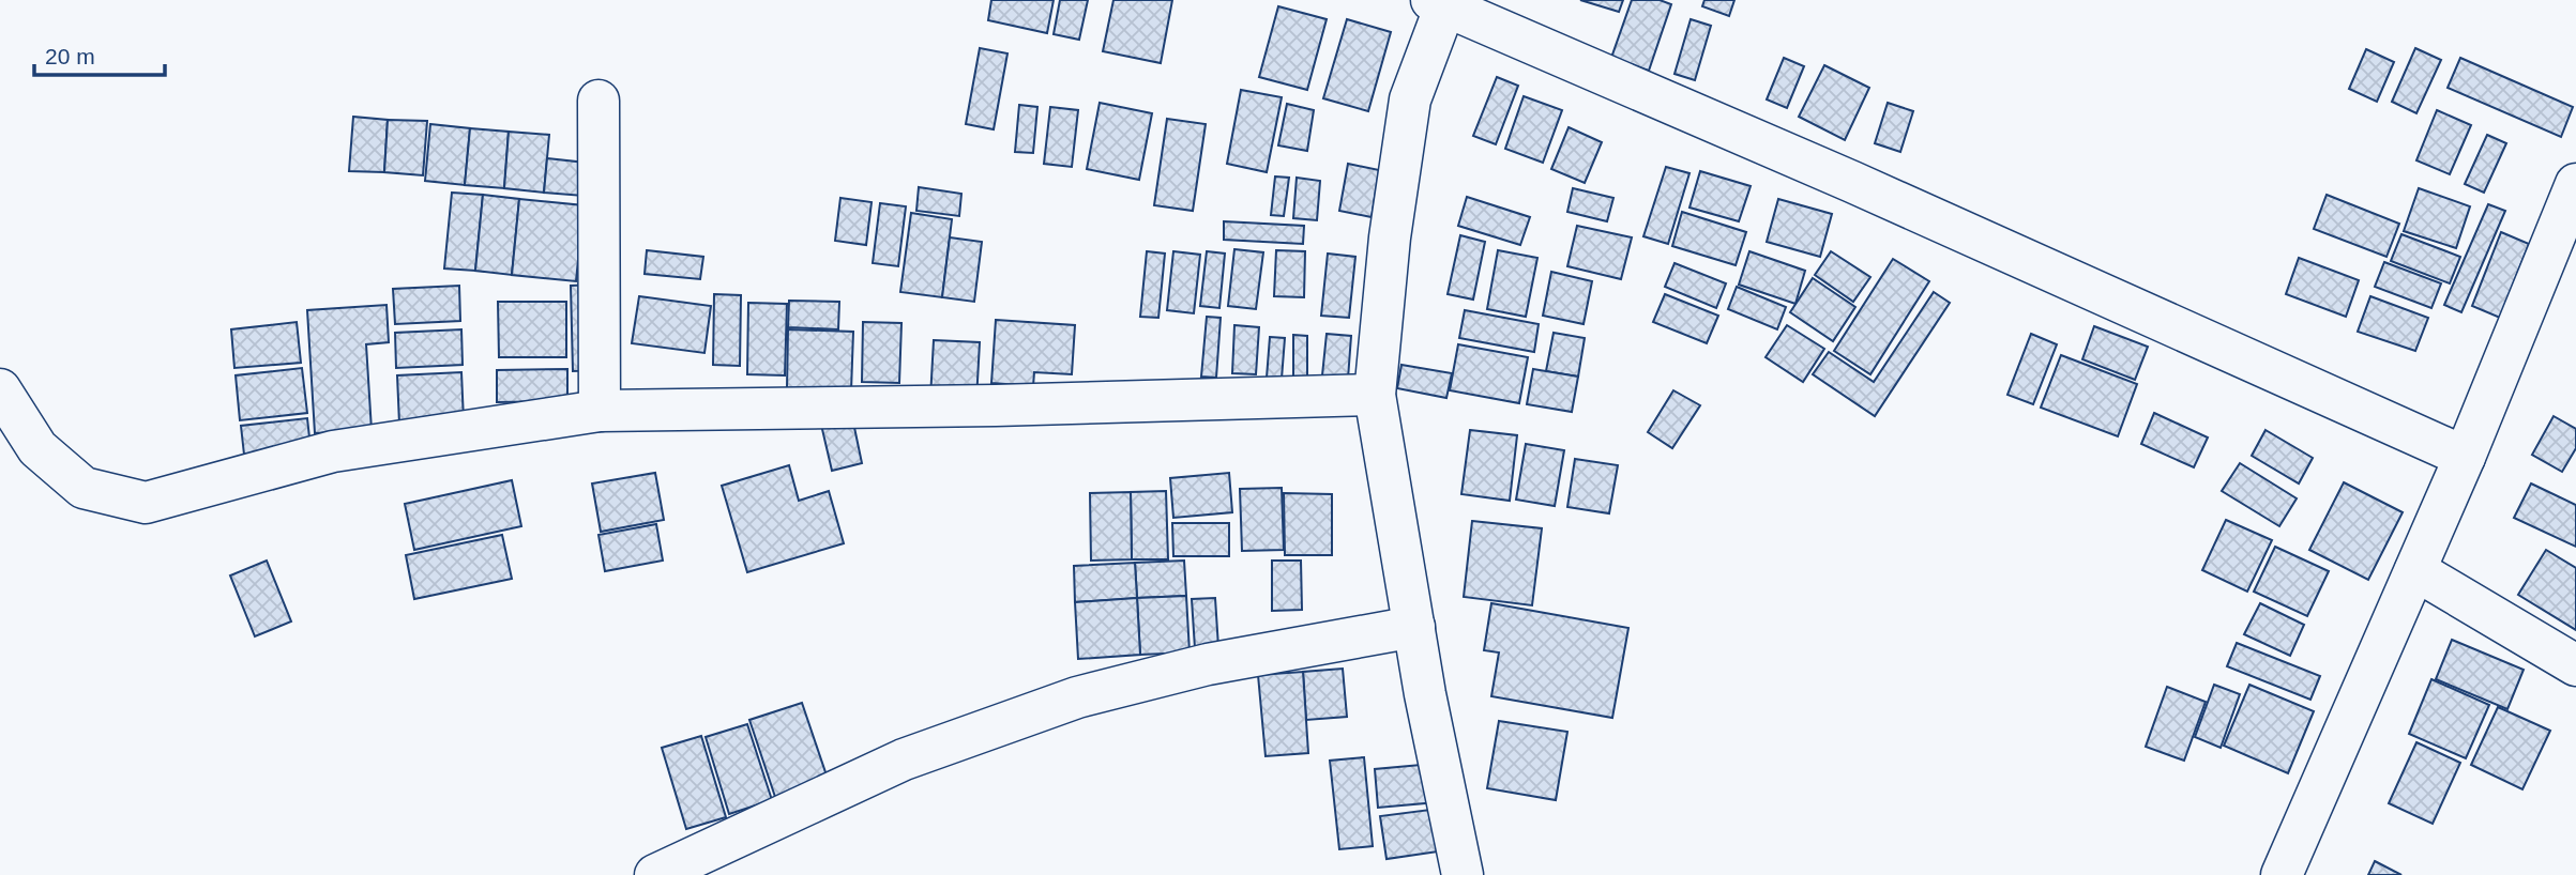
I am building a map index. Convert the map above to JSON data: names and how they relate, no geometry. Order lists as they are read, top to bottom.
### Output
{
  "scale_bar": "20 m"
}
